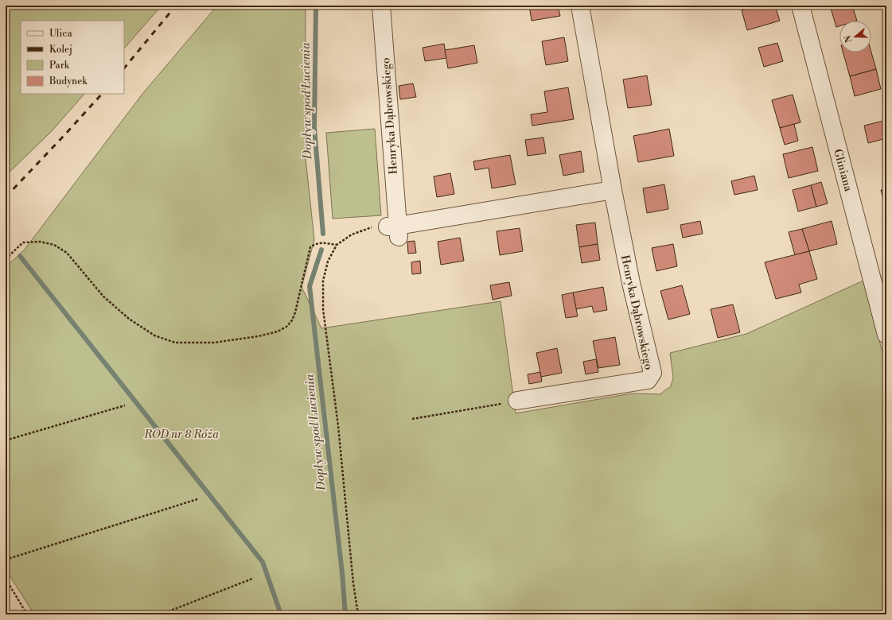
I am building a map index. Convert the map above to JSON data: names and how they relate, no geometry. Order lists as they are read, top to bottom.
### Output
{
  "streets": {
    "street": ["Henryka Dąbrowskiego", "Gliniana"]
  },
  "water": ["Dopływ spod Lucienia"],
  "parks": ["ROD nr 8 Róża"],
  "legend": [
    "Ulica",
    "Kolej",
    "Park",
    "Budynek"
  ],
  "north": "left"
}
